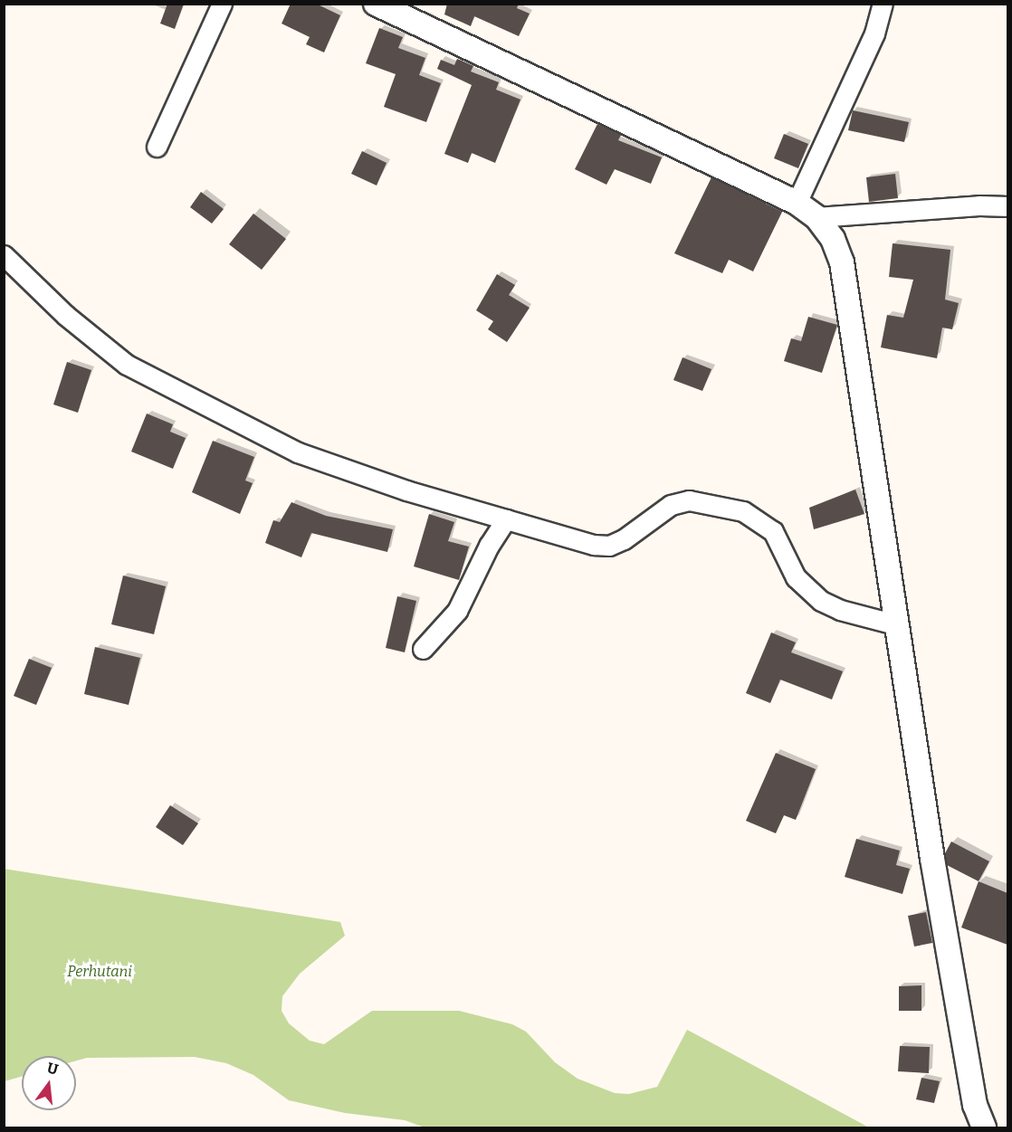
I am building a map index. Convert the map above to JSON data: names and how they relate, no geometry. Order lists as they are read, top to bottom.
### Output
{
  "parks": ["Perhutani"],
  "north": "top"
}
